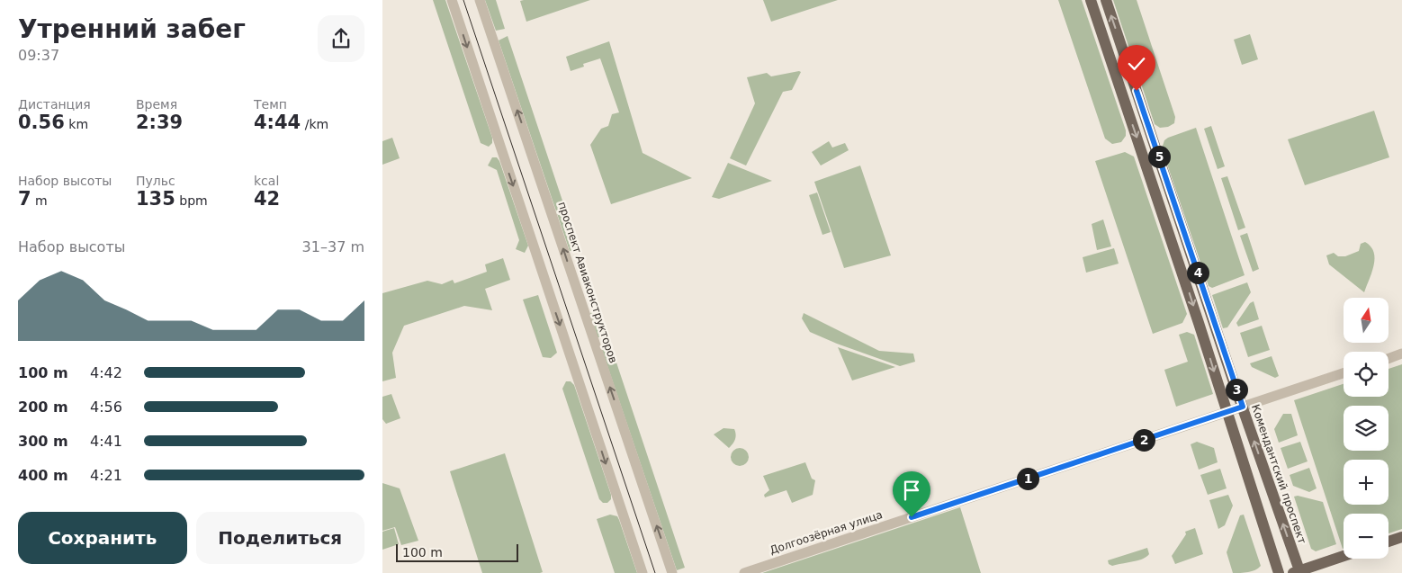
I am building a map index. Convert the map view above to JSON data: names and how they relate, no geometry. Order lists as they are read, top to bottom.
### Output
{
  "streets": {
    "main road": ["Комендантский проспект"],
    "street": ["проспект Авиаконструкторов", "Долгоозёрная улица"]
  },
  "crossings": [
    ["Комендантский проспект", "Долгоозёрная улица"]
  ],
  "scale_bar": "100 m",
  "north": "top",
  "page": {
    "heading": ["Утренний забег", "09:37"],
    "stats": [
      ["Дистанция", "0.56 km"],
      ["Время", "2:39"],
      ["Темп", "4:44 /km"],
      ["Набор высоты", "7 m"],
      ["Пульс", "135 bpm"],
      ["kcal", "42"]
    ],
    "pins": [
      "5",
      "4",
      "3",
      "2",
      "1"
    ],
    "chart": ["Набор высоты", "31–37 m"],
    "map_buttons": ["+", "−"],
    "list": [
      {
        "name": "100 m",
        "note": "4:42"
      },
      {
        "name": "200 m",
        "note": "4:56"
      },
      {
        "name": "300 m",
        "note": "4:41"
      },
      {
        "name": "400 m",
        "note": "4:21"
      }
    ],
    "buttons": ["Сохранить", "Поделиться"],
    "scale": "100 m"
  }
}
